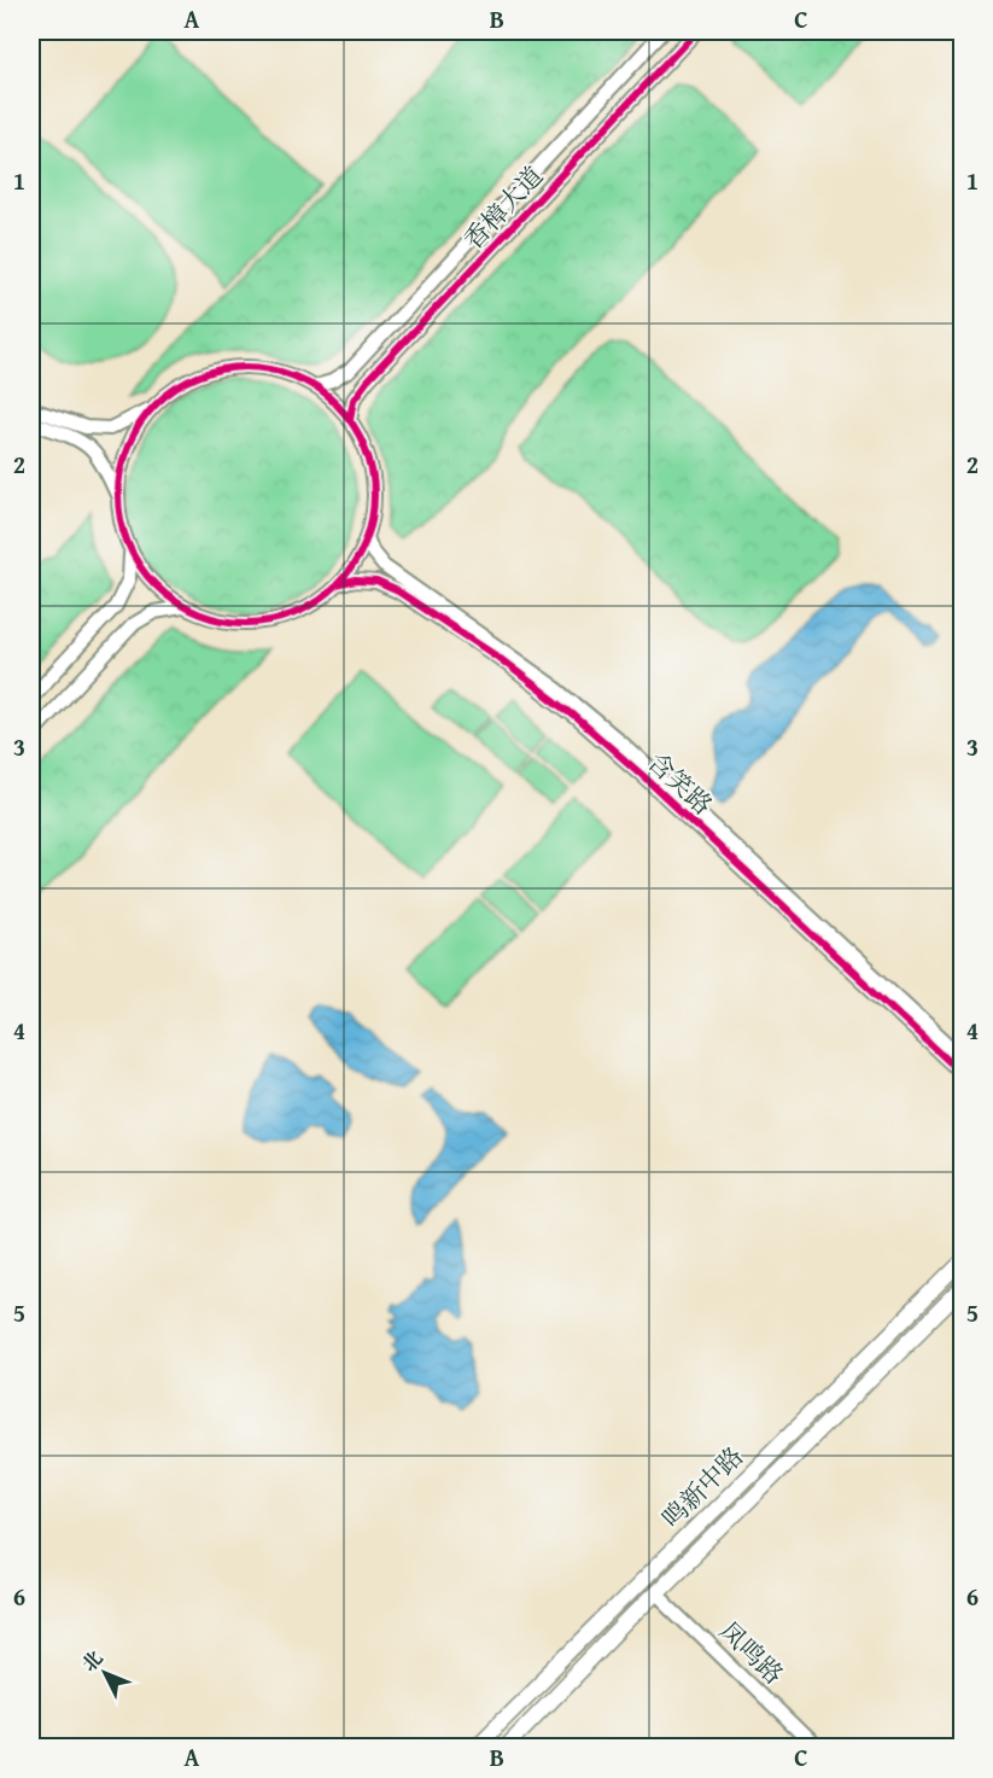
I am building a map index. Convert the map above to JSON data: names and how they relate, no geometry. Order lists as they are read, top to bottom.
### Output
{
  "streets": {
    "main road": ["鸣新中路"],
    "street": ["香樟大道", "含笑路", "凤鸣路"]
  },
  "crossings": [
    ["香樟大道", "含笑路"],
    ["鸣新中路", "凤鸣路"]
  ],
  "north": "top left",
  "grid": {
    "columns": ["A", "B", "C"],
    "rows": [
      "1",
      "2",
      "3",
      "4",
      "5",
      "6"
    ]
  }
}
